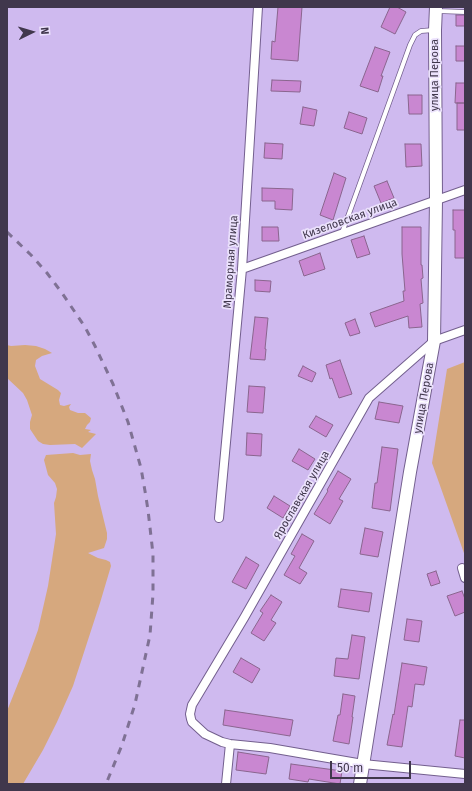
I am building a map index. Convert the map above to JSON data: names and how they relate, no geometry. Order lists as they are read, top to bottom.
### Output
{
  "streets": {
    "main road": ["улица Перова"],
    "street": ["Кизеловская улица", "Мраморная улица", "Ярославская улица"]
  },
  "crossings": [
    ["улица Перова", "Кизеловская улица"],
    ["улица Перова", "Ярославская улица"],
    ["Кизеловская улица", "Мраморная улица"]
  ],
  "scale_bar": "50 m",
  "north": "right"
}
